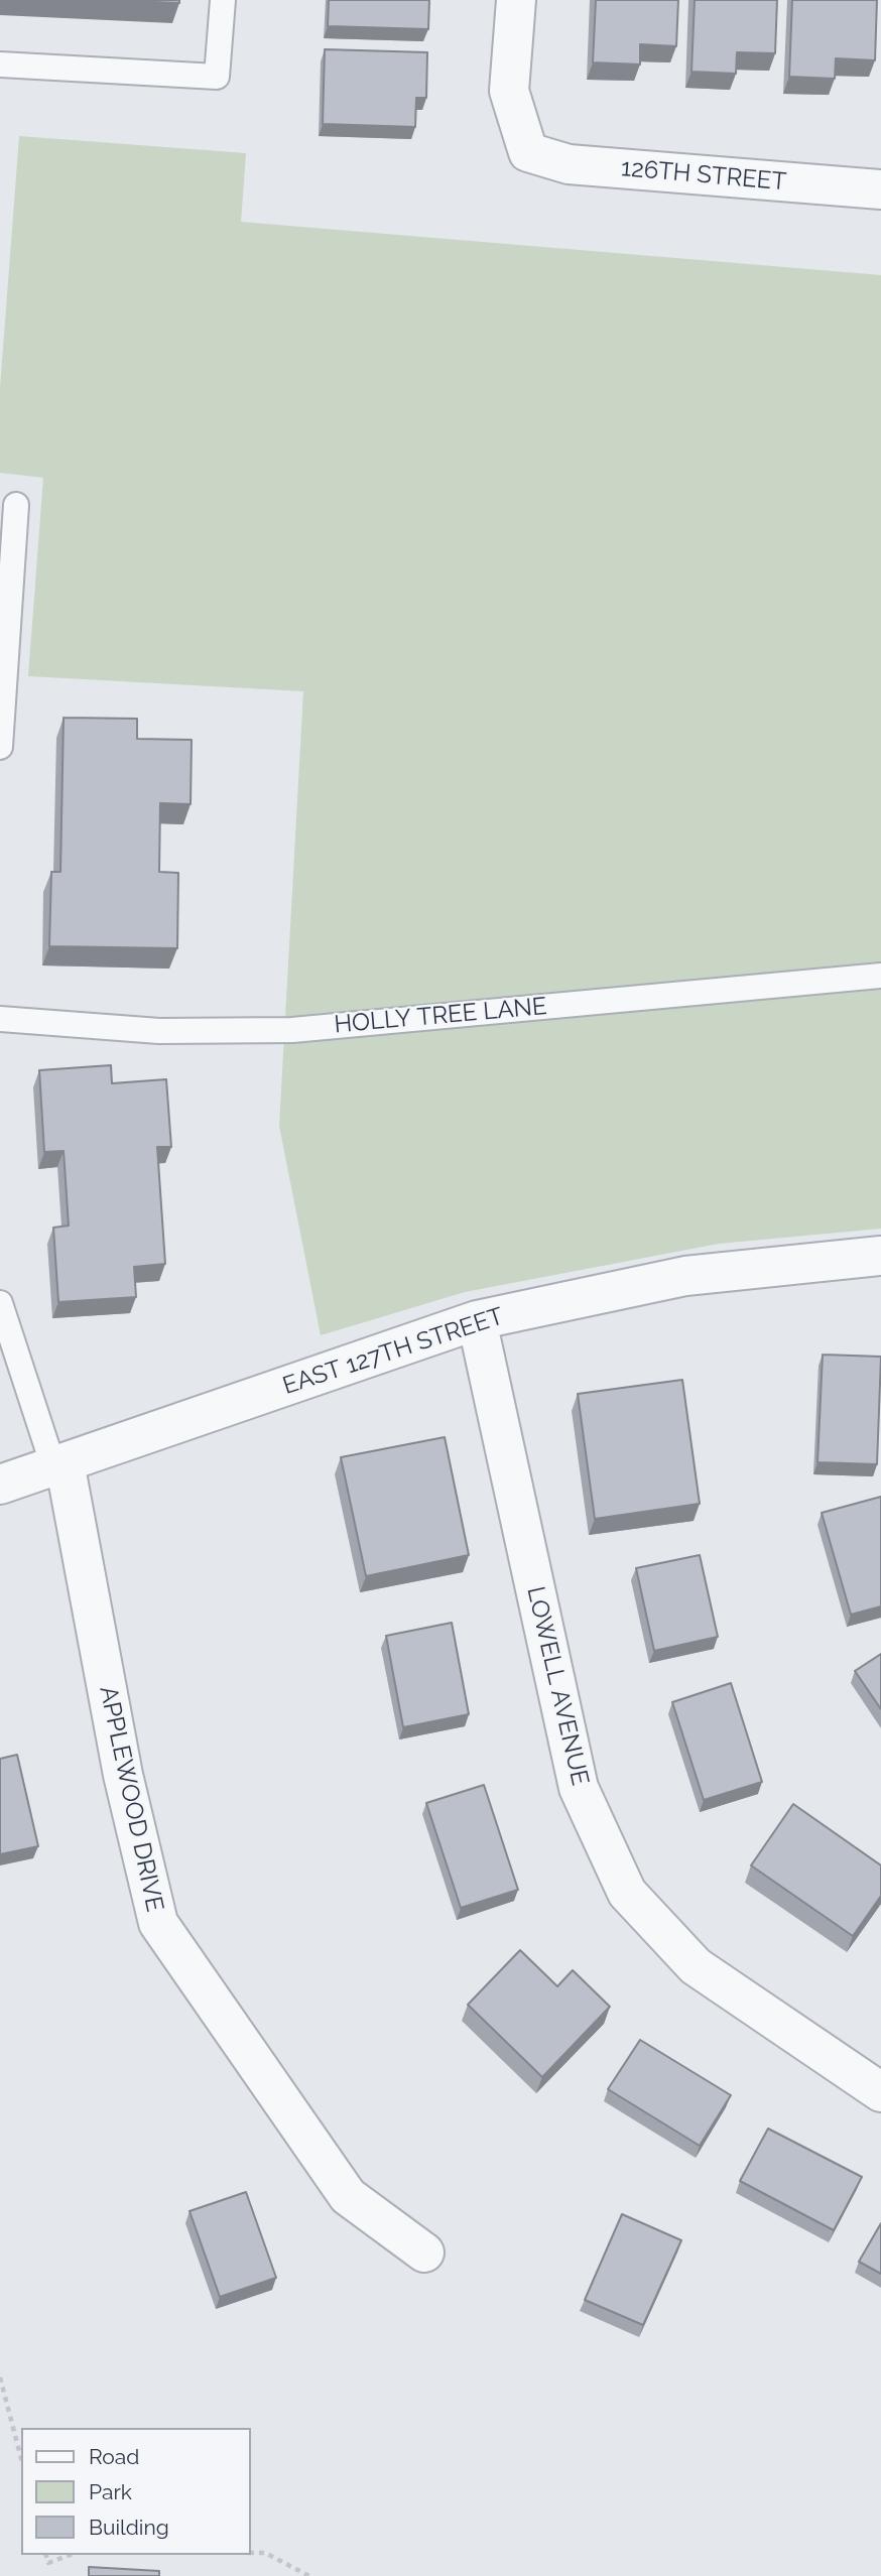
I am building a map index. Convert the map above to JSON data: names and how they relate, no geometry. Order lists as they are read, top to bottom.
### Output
{
  "streets": {
    "street": [
      "126TH STREET",
      "EAST 127TH STREET",
      "LOWELL AVENUE",
      "APPLEWOOD DRIVE"
    ],
    "lane": ["HOLLY TREE LANE"]
  },
  "crossings": [
    ["EAST 127TH STREET", "LOWELL AVENUE"],
    ["EAST 127TH STREET", "APPLEWOOD DRIVE"]
  ],
  "legend": ["Road", "Park", "Building"]
}
